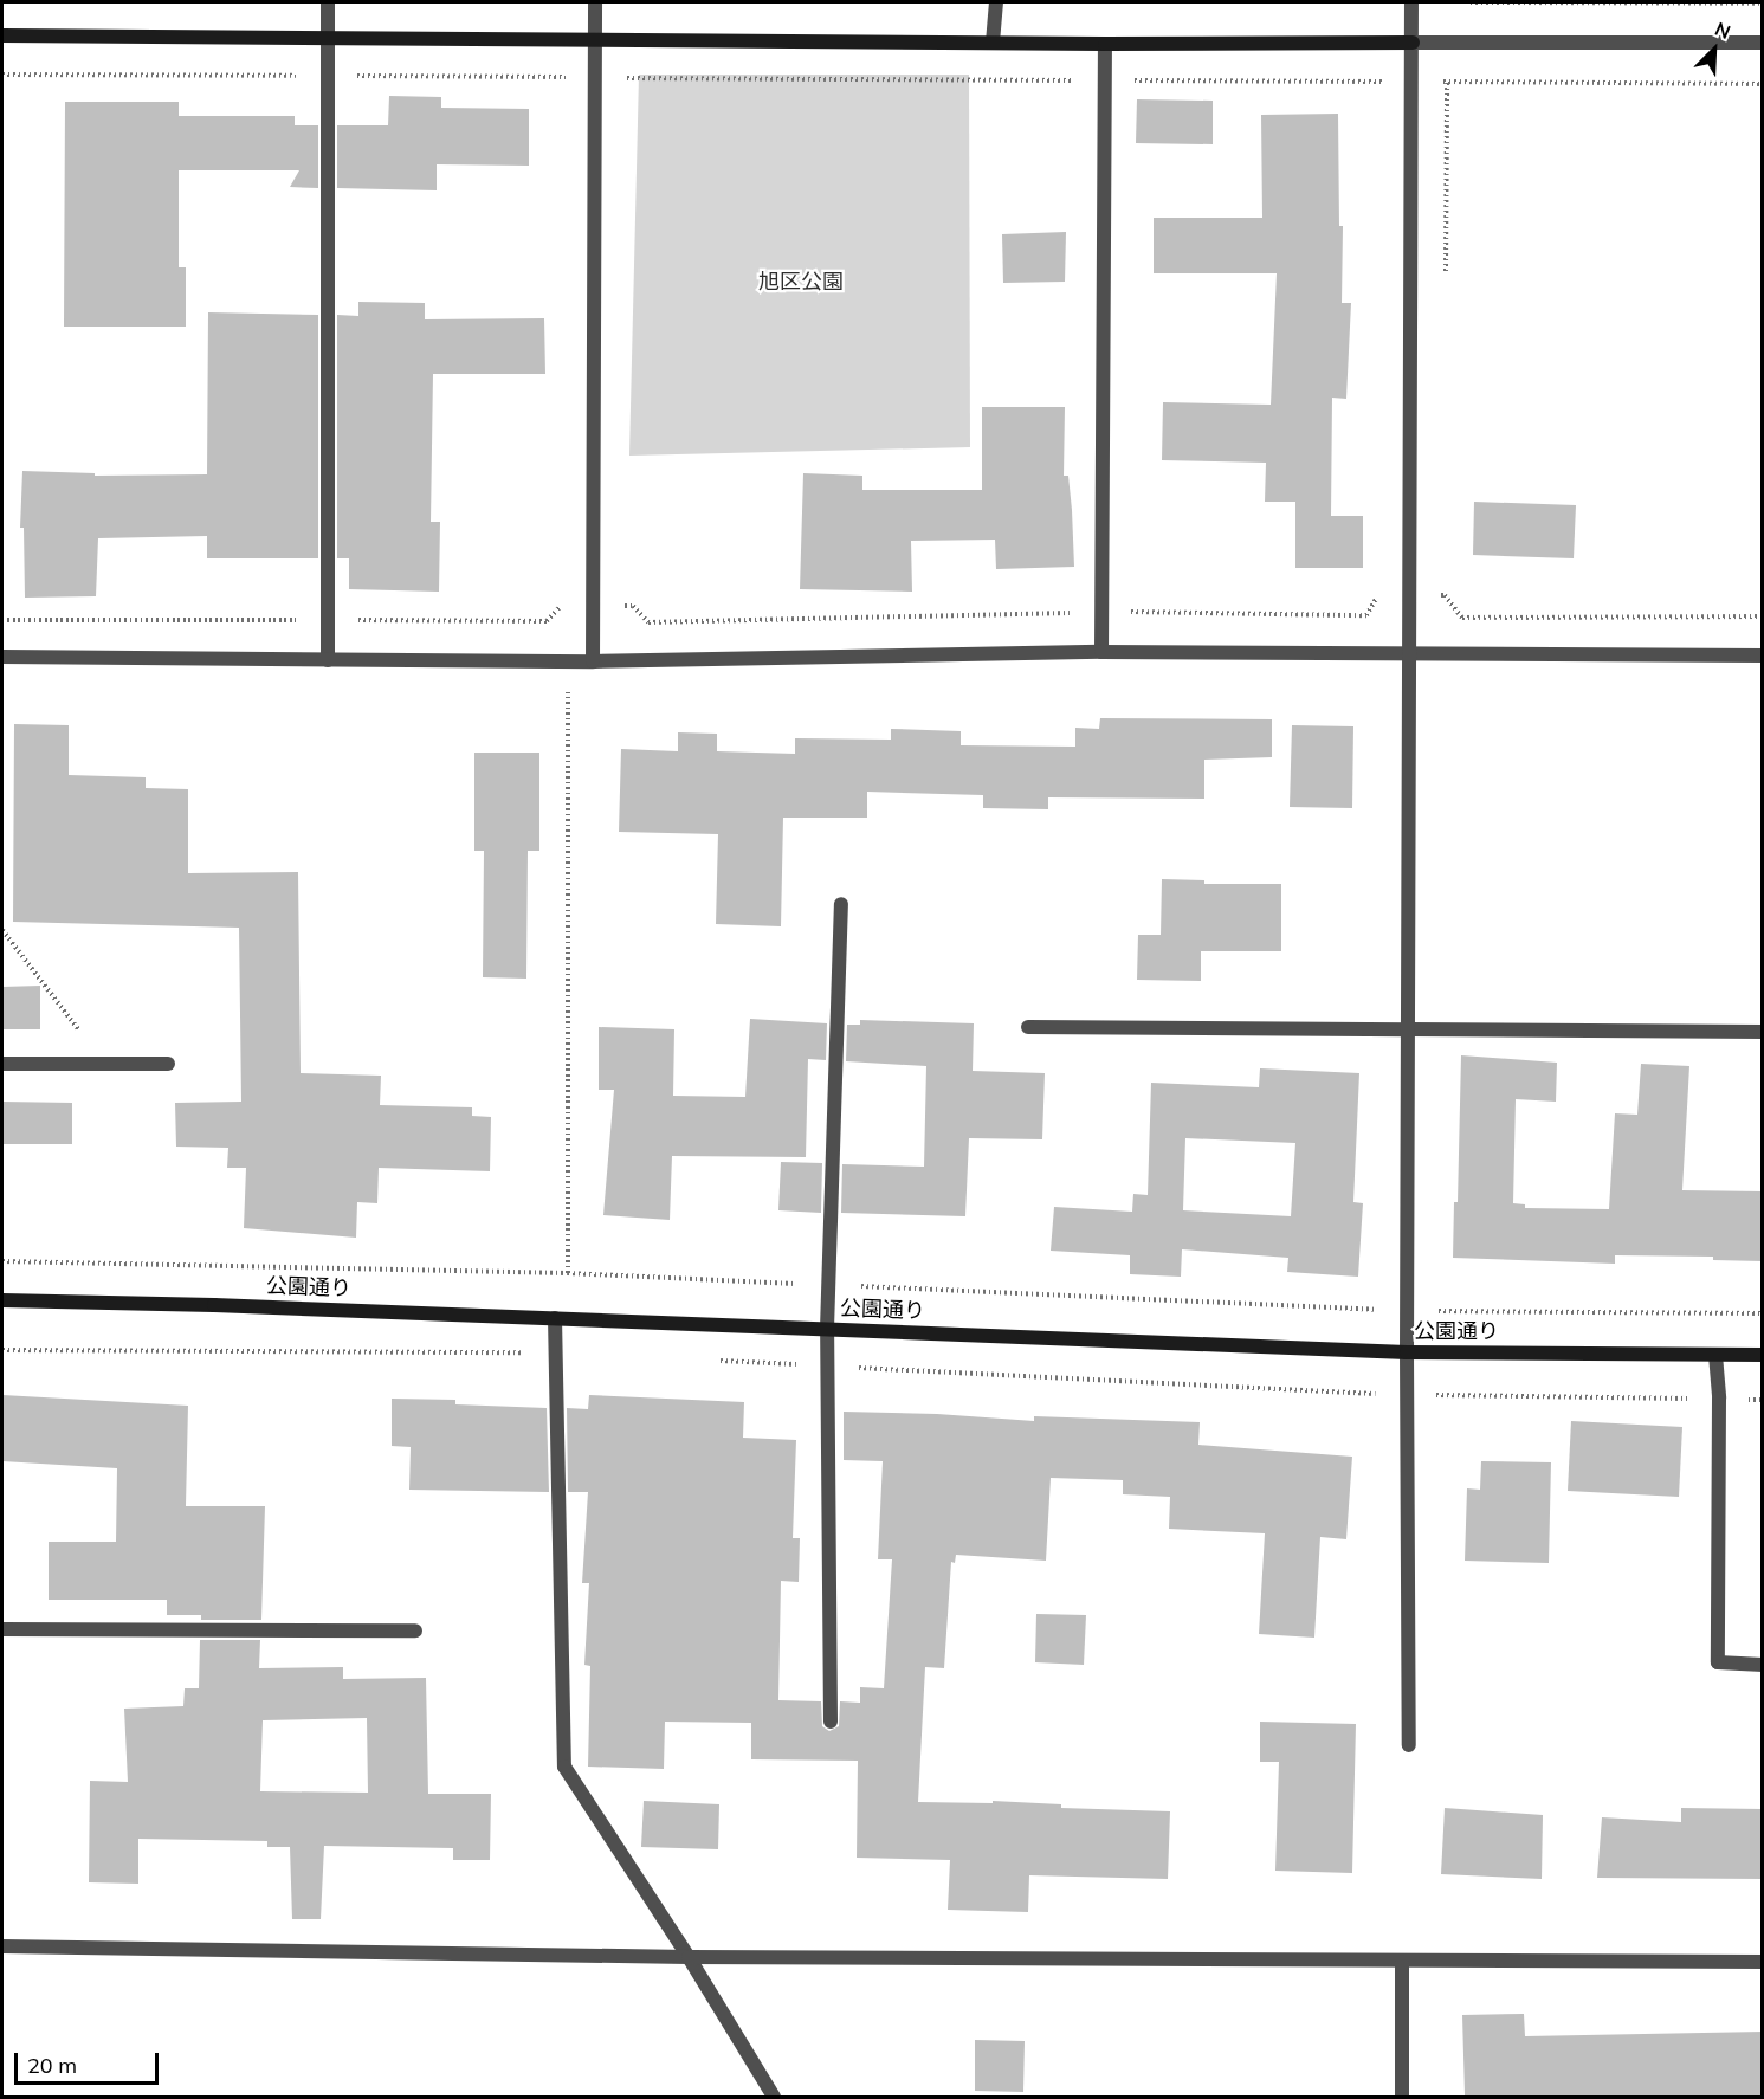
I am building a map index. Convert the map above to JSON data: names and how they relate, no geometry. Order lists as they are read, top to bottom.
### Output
{
  "streets": {
    "street": ["公園通り"]
  },
  "parks": ["旭区公園"],
  "scale_bar": "20 m",
  "north": "top right"
}
